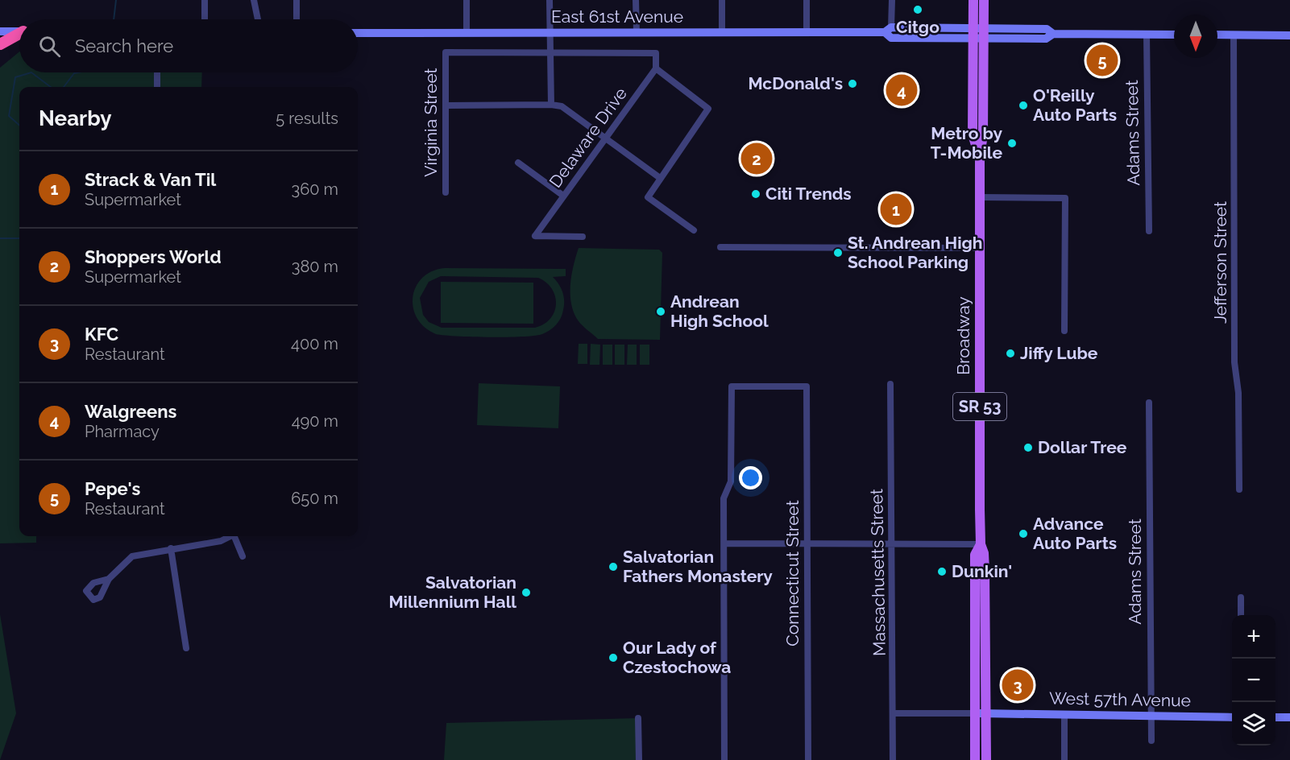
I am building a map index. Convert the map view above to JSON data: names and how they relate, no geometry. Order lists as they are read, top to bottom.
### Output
{
  "streets": {
    "main road": [
      "East 61st Avenue",
      "Broadway",
      "SR 53",
      "West 57th Avenue"
    ],
    "street": [
      "Virginia Street",
      "Adams Street",
      "Delaware Drive",
      "Jefferson Street",
      "Massachusetts Street",
      "Connecticut Street"
    ]
  },
  "crossings": [
    ["East 61st Avenue", "Adams Street"],
    ["East 61st Avenue", "Broadway"],
    ["Adams Street", "West 57th Avenue"],
    ["Broadway", "West 57th Avenue"]
  ],
  "places": [
    "Citgo",
    "McDonald's",
    "O'Reilly Auto Parts",
    "Metro by T-Mobile",
    "Citi Trends",
    "St. Andrean High School Parking",
    "Andrean High School",
    "Jiffy Lube",
    "Dollar Tree",
    "Advance Auto Parts",
    "Salvatorian Fathers Monastery",
    "Dunkin'",
    "Salvatorian Millennium Hall",
    "Our Lady of Czestochowa"
  ],
  "north": "bottom",
  "page": {
    "search": "Search here",
    "pins": [
      "5",
      "4",
      "2",
      "1",
      "3"
    ],
    "heading": ["Nearby", "5 results"],
    "list": [
      {
        "mark": "1",
        "name": "Strack & Van Til",
        "note": "Supermarket",
        "value": "360 m"
      },
      {
        "mark": "2",
        "name": "Shoppers World",
        "note": "Supermarket",
        "value": "380 m"
      },
      {
        "mark": "3",
        "name": "KFC",
        "note": "Restaurant",
        "value": "400 m"
      },
      {
        "mark": "4",
        "name": "Walgreens",
        "note": "Pharmacy",
        "value": "490 m"
      },
      {
        "mark": "5",
        "name": "Pepe's",
        "note": "Restaurant",
        "value": "650 m"
      }
    ],
    "map_buttons": ["+", "−"]
  }
}
